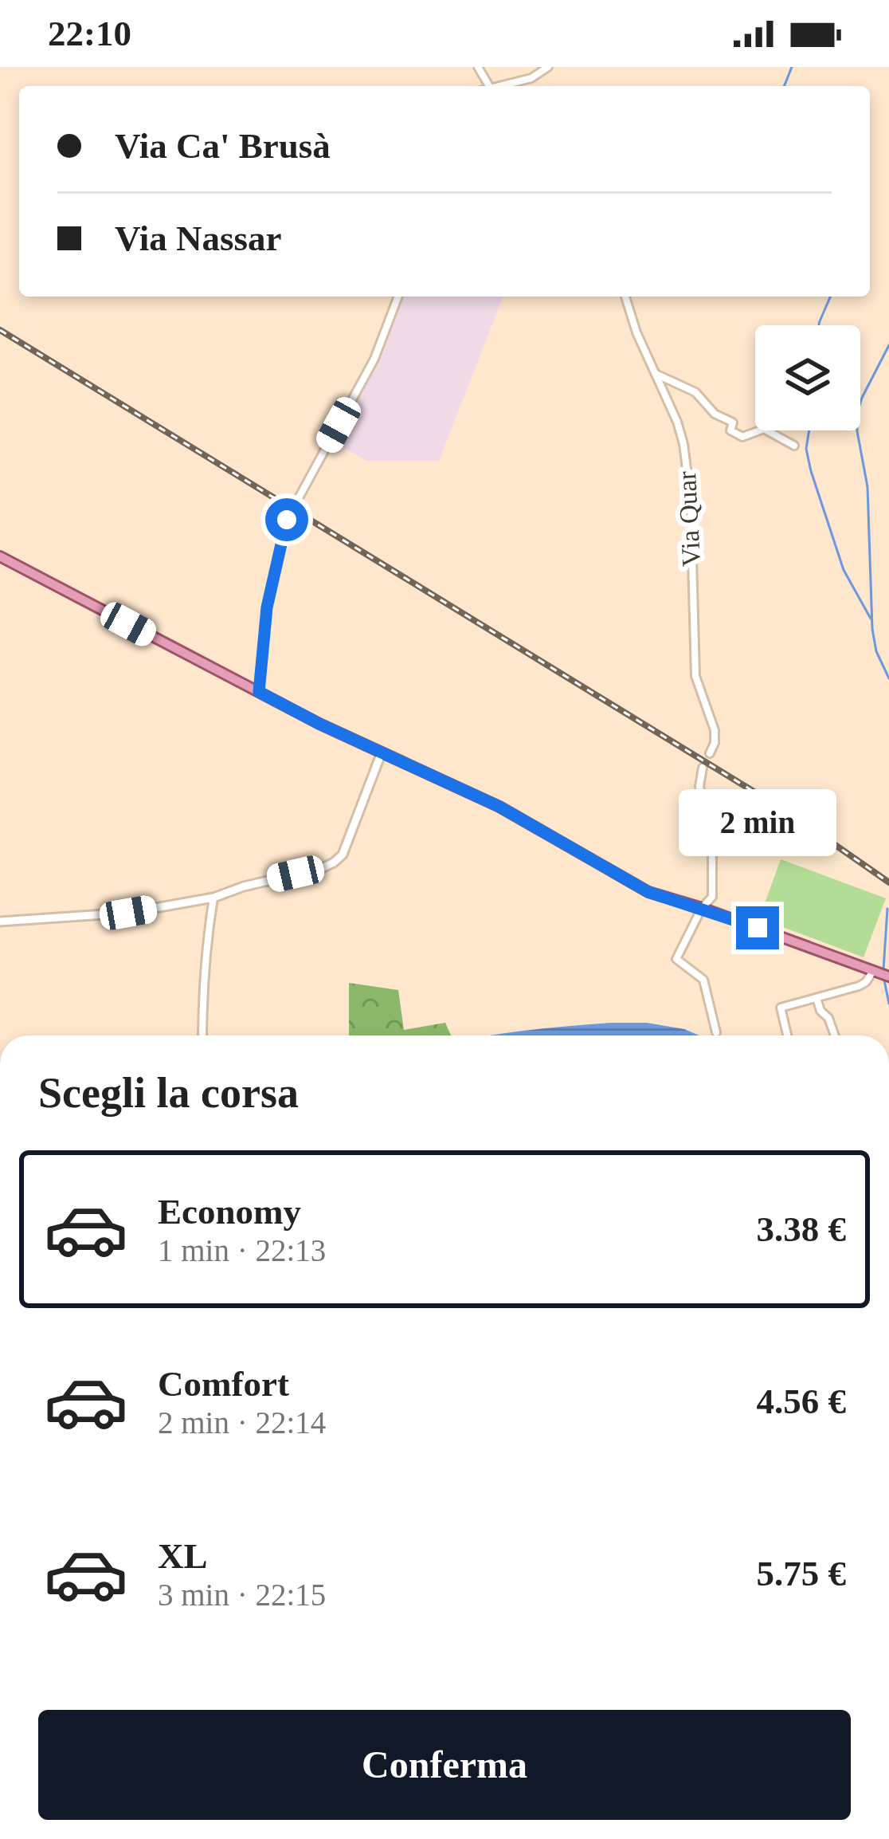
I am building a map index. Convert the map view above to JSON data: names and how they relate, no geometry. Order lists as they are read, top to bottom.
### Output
{
  "streets": {
    "street": ["Via Quar"]
  },
  "page": {
    "status": "22:10",
    "banner": ["Via Ca' Brusà", "Via Nassar"],
    "bubble": "2 min",
    "heading": "Scegli la corsa",
    "list": [
      {
        "name": "Economy",
        "note": "1 min · 22:13",
        "value": "3.38 €"
      },
      {
        "name": "Comfort",
        "note": "2 min · 22:14",
        "value": "4.56 €"
      },
      {
        "name": "XL",
        "note": "3 min · 22:15",
        "value": "5.75 €"
      }
    ],
    "buttons": "Conferma"
  }
}
